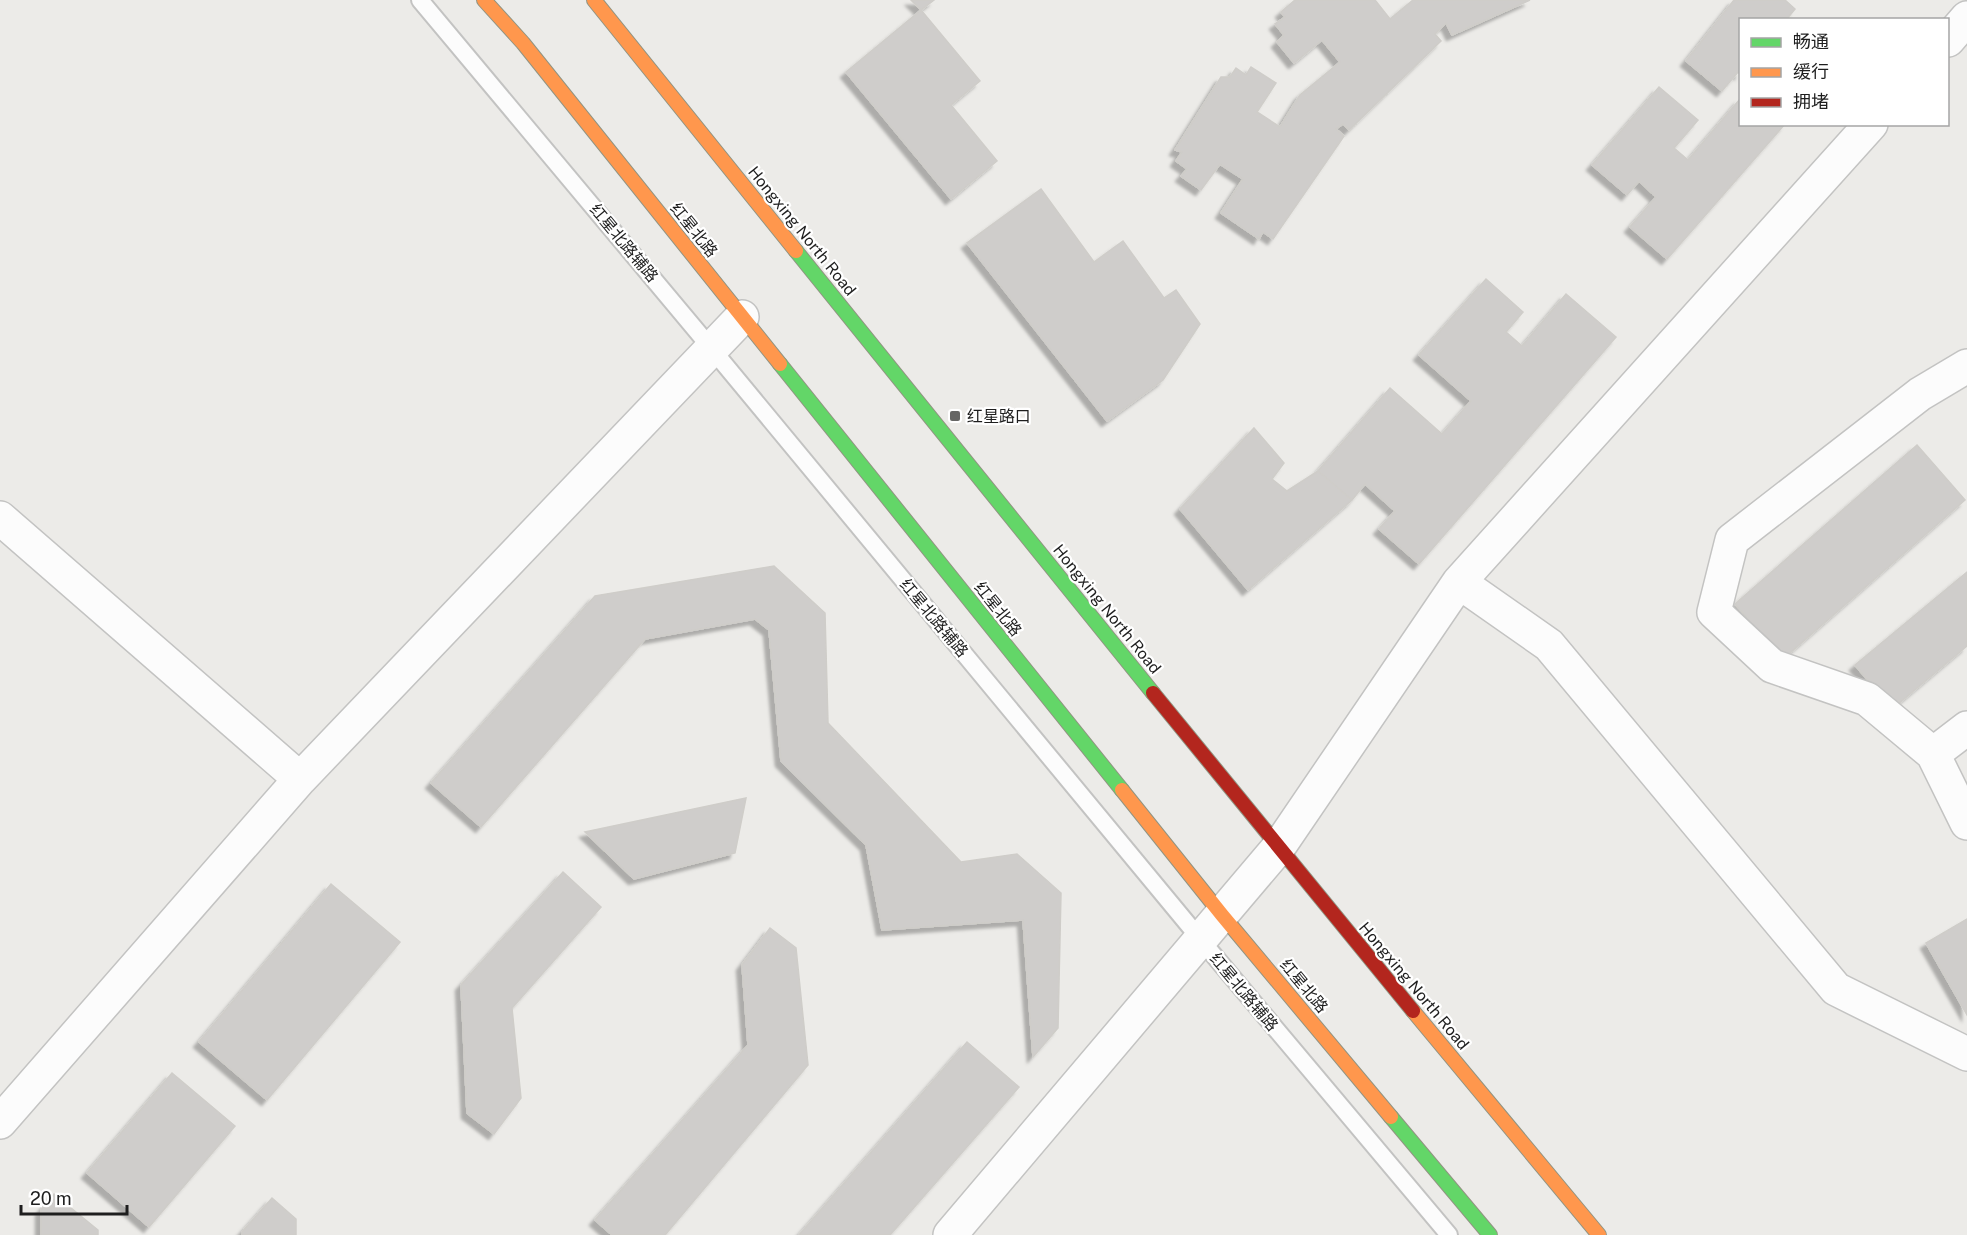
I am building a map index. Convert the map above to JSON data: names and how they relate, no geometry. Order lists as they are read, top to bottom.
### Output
{
  "streets": {
    "main road": ["红星北路", "Hongxing North Road"],
    "lane": ["红星北路辅路"]
  },
  "places": {
    "transit": ["红星路口"]
  },
  "legend": ["畅通", "缓行", "拥堵"],
  "scale_bar": "20 m"
}
